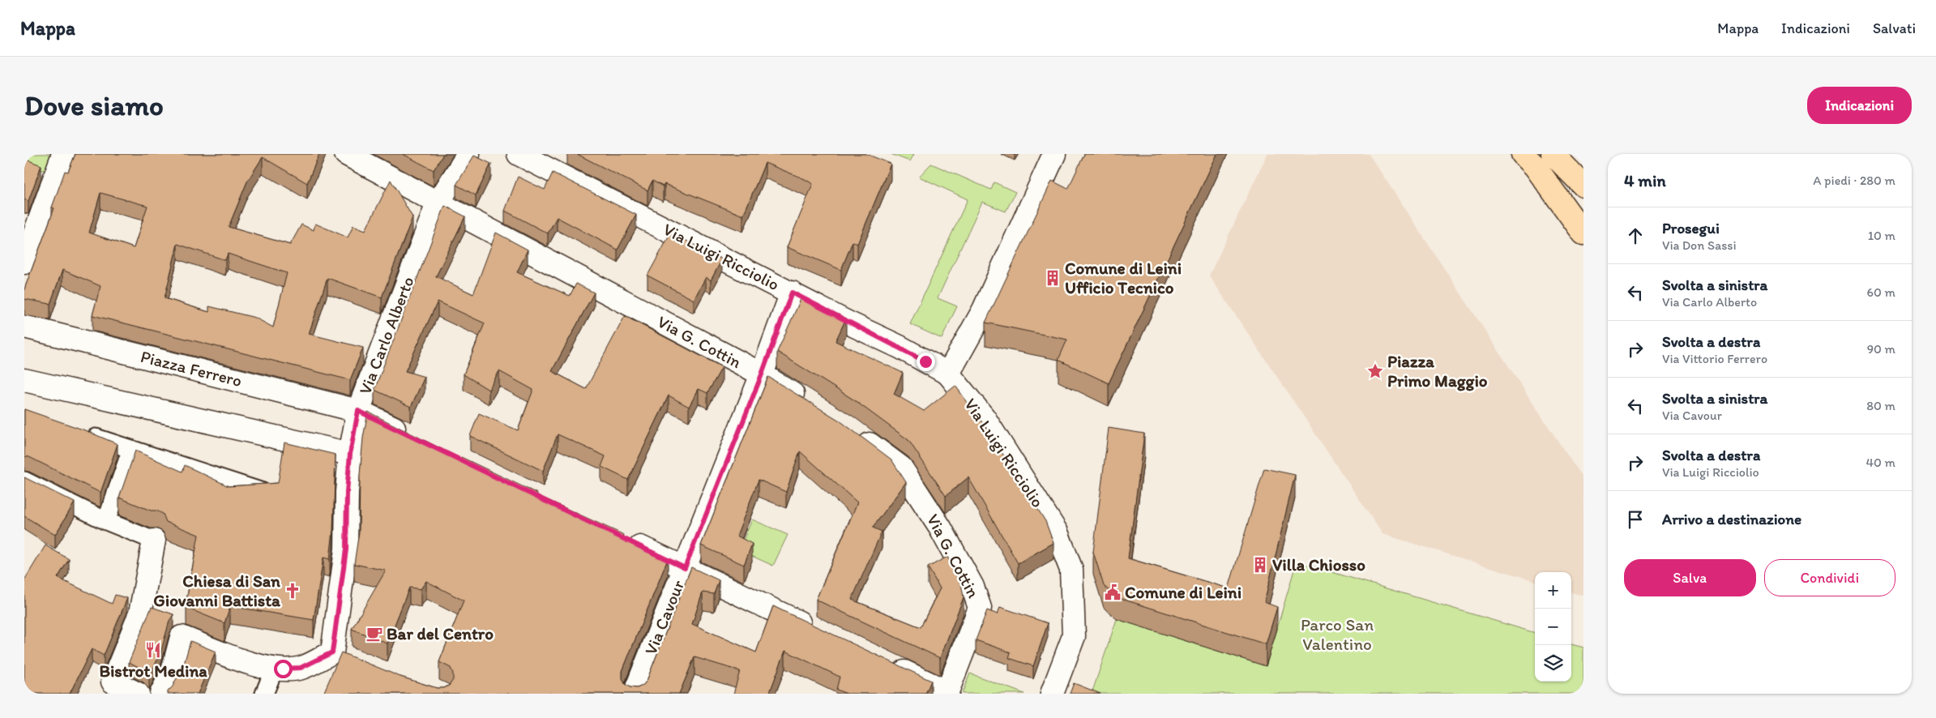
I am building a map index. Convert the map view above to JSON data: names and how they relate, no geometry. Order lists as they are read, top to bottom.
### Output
{
  "streets": {
    "street": [
      "Via Luigi Ricciolio",
      "Via Carlo Alberto",
      "Via G. Cottin",
      "Piazza Ferrero",
      "Via Cavour"
    ]
  },
  "crossings": [
    ["Via Luigi Ricciolio", "Via Cavour"],
    ["Via Carlo Alberto", "Via G. Cottin"],
    ["Via Carlo Alberto", "Piazza Ferrero"],
    ["Via G. Cottin", "Via Cavour"]
  ],
  "parks": ["Parco San Valentino"],
  "places": {
    "building": ["Comune di Leini Ufficio Tecnico", "Villa Chiosso"],
    "place": ["Piazza Primo Maggio"],
    "church": ["Chiesa di San Giovanni Battista"],
    "public building": ["Comune di Leini"],
    "cafe": ["Bar del Centro"],
    "restaurant": ["Bistrot Medina"]
  },
  "page": {
    "header": "Mappa",
    "nav": ["Mappa", "Indicazioni", "Salvati"],
    "buttons": [
      "Indicazioni",
      ["Salva", "Condividi"]
    ],
    "title": "Dove siamo",
    "heading": ["4 min", "A piedi · 280 m"],
    "list": [
      ["Prosegui", "Via Don Sassi", "10 m"],
      ["Svolta a sinistra", "Via Carlo Alberto", "60 m"],
      ["Svolta a destra", "Via Vittorio Ferrero", "90 m"],
      ["Svolta a sinistra", "Via Cavour", "80 m"],
      ["Svolta a destra", "Via Luigi Ricciolio", "40 m"],
      "Arrivo a destinazione"
    ],
    "map_buttons": ["+", "−"]
  }
}
